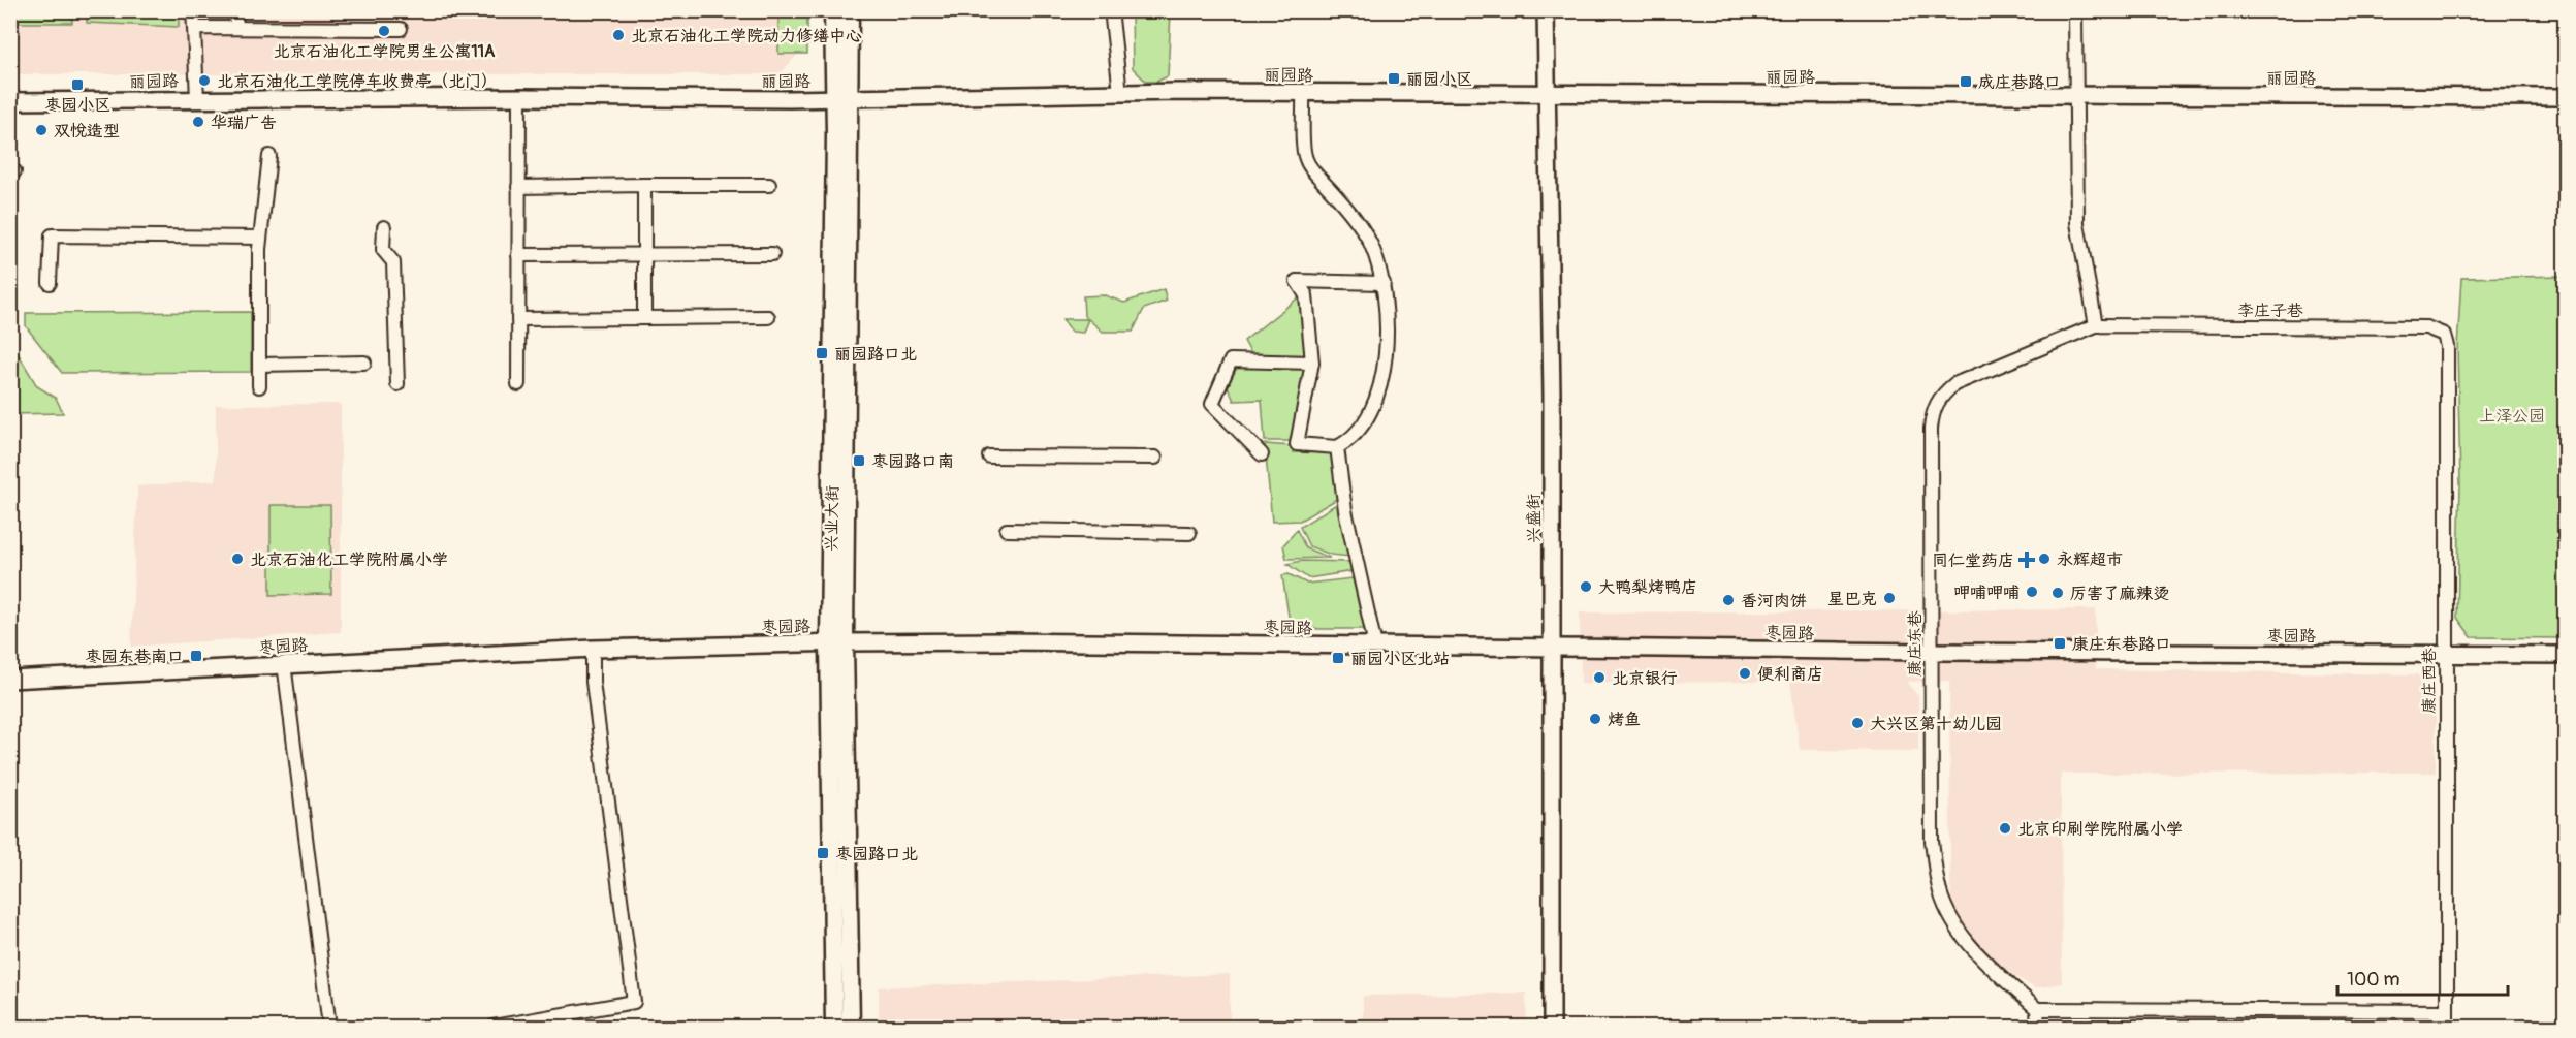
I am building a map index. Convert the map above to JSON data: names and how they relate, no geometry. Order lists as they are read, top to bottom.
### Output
{
  "streets": {
    "main road": ["兴业大街"],
    "street": [
      "丽园路",
      "李庄子巷",
      "兴盛街",
      "枣园路",
      "康庄东巷",
      "康庄西巷"
    ]
  },
  "crossings": [
    ["丽园路", "兴业大街"],
    ["丽园路", "兴盛街"],
    ["李庄子巷", "康庄东巷"],
    ["李庄子巷", "康庄西巷"],
    ["兴业大街", "枣园路"],
    ["兴盛街", "枣园路"],
    ["枣园路", "康庄东巷"],
    ["枣园路", "康庄西巷"]
  ],
  "parks": ["上泽公园"],
  "places": {
    "other": [
      "北京石油化工学院男生公寓11A",
      "北京石油化工学院动力修缮中心",
      "北京石油化工学院停车收费亭（北门）",
      "华瑞广告",
      "双悦造型",
      "北京石油化工学院附属小学",
      "永辉超市",
      "大鸭梨烤鸭店",
      "呷哺呷哺",
      "厉害了麻辣烫",
      "星巴克",
      "香河肉饼",
      "便利商店",
      "北京银行",
      "烤鱼",
      "大兴区第十幼儿园",
      "北京印刷学院附属小学"
    ],
    "transit": [
      "丽园小区",
      "成庄巷路口",
      "枣园小区",
      "丽园路口北",
      "枣园路口南",
      "康庄东巷路口",
      "枣园东巷南口",
      "丽园小区北站",
      "枣园路口北"
    ],
    "health": ["同仁堂药店"]
  },
  "scale_bar": "100 m"
}
